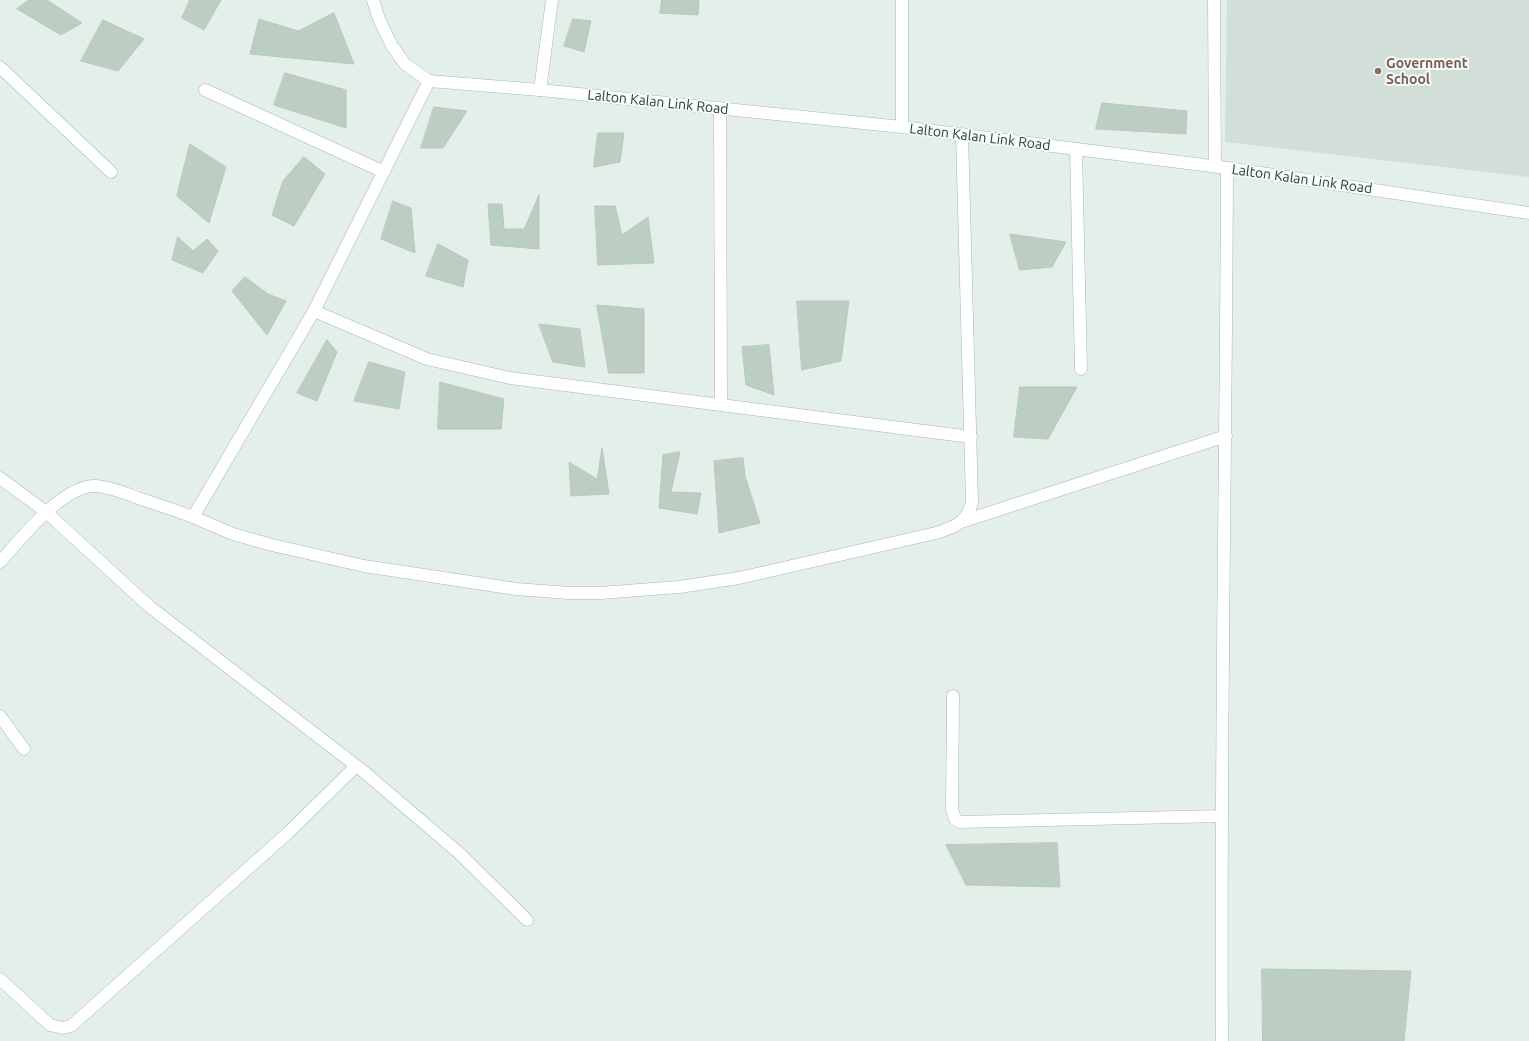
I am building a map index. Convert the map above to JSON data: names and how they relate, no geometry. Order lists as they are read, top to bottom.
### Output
{
  "streets": {
    "street": ["Lalton Kalan Link Road"]
  },
  "places": ["Government School"]
}
